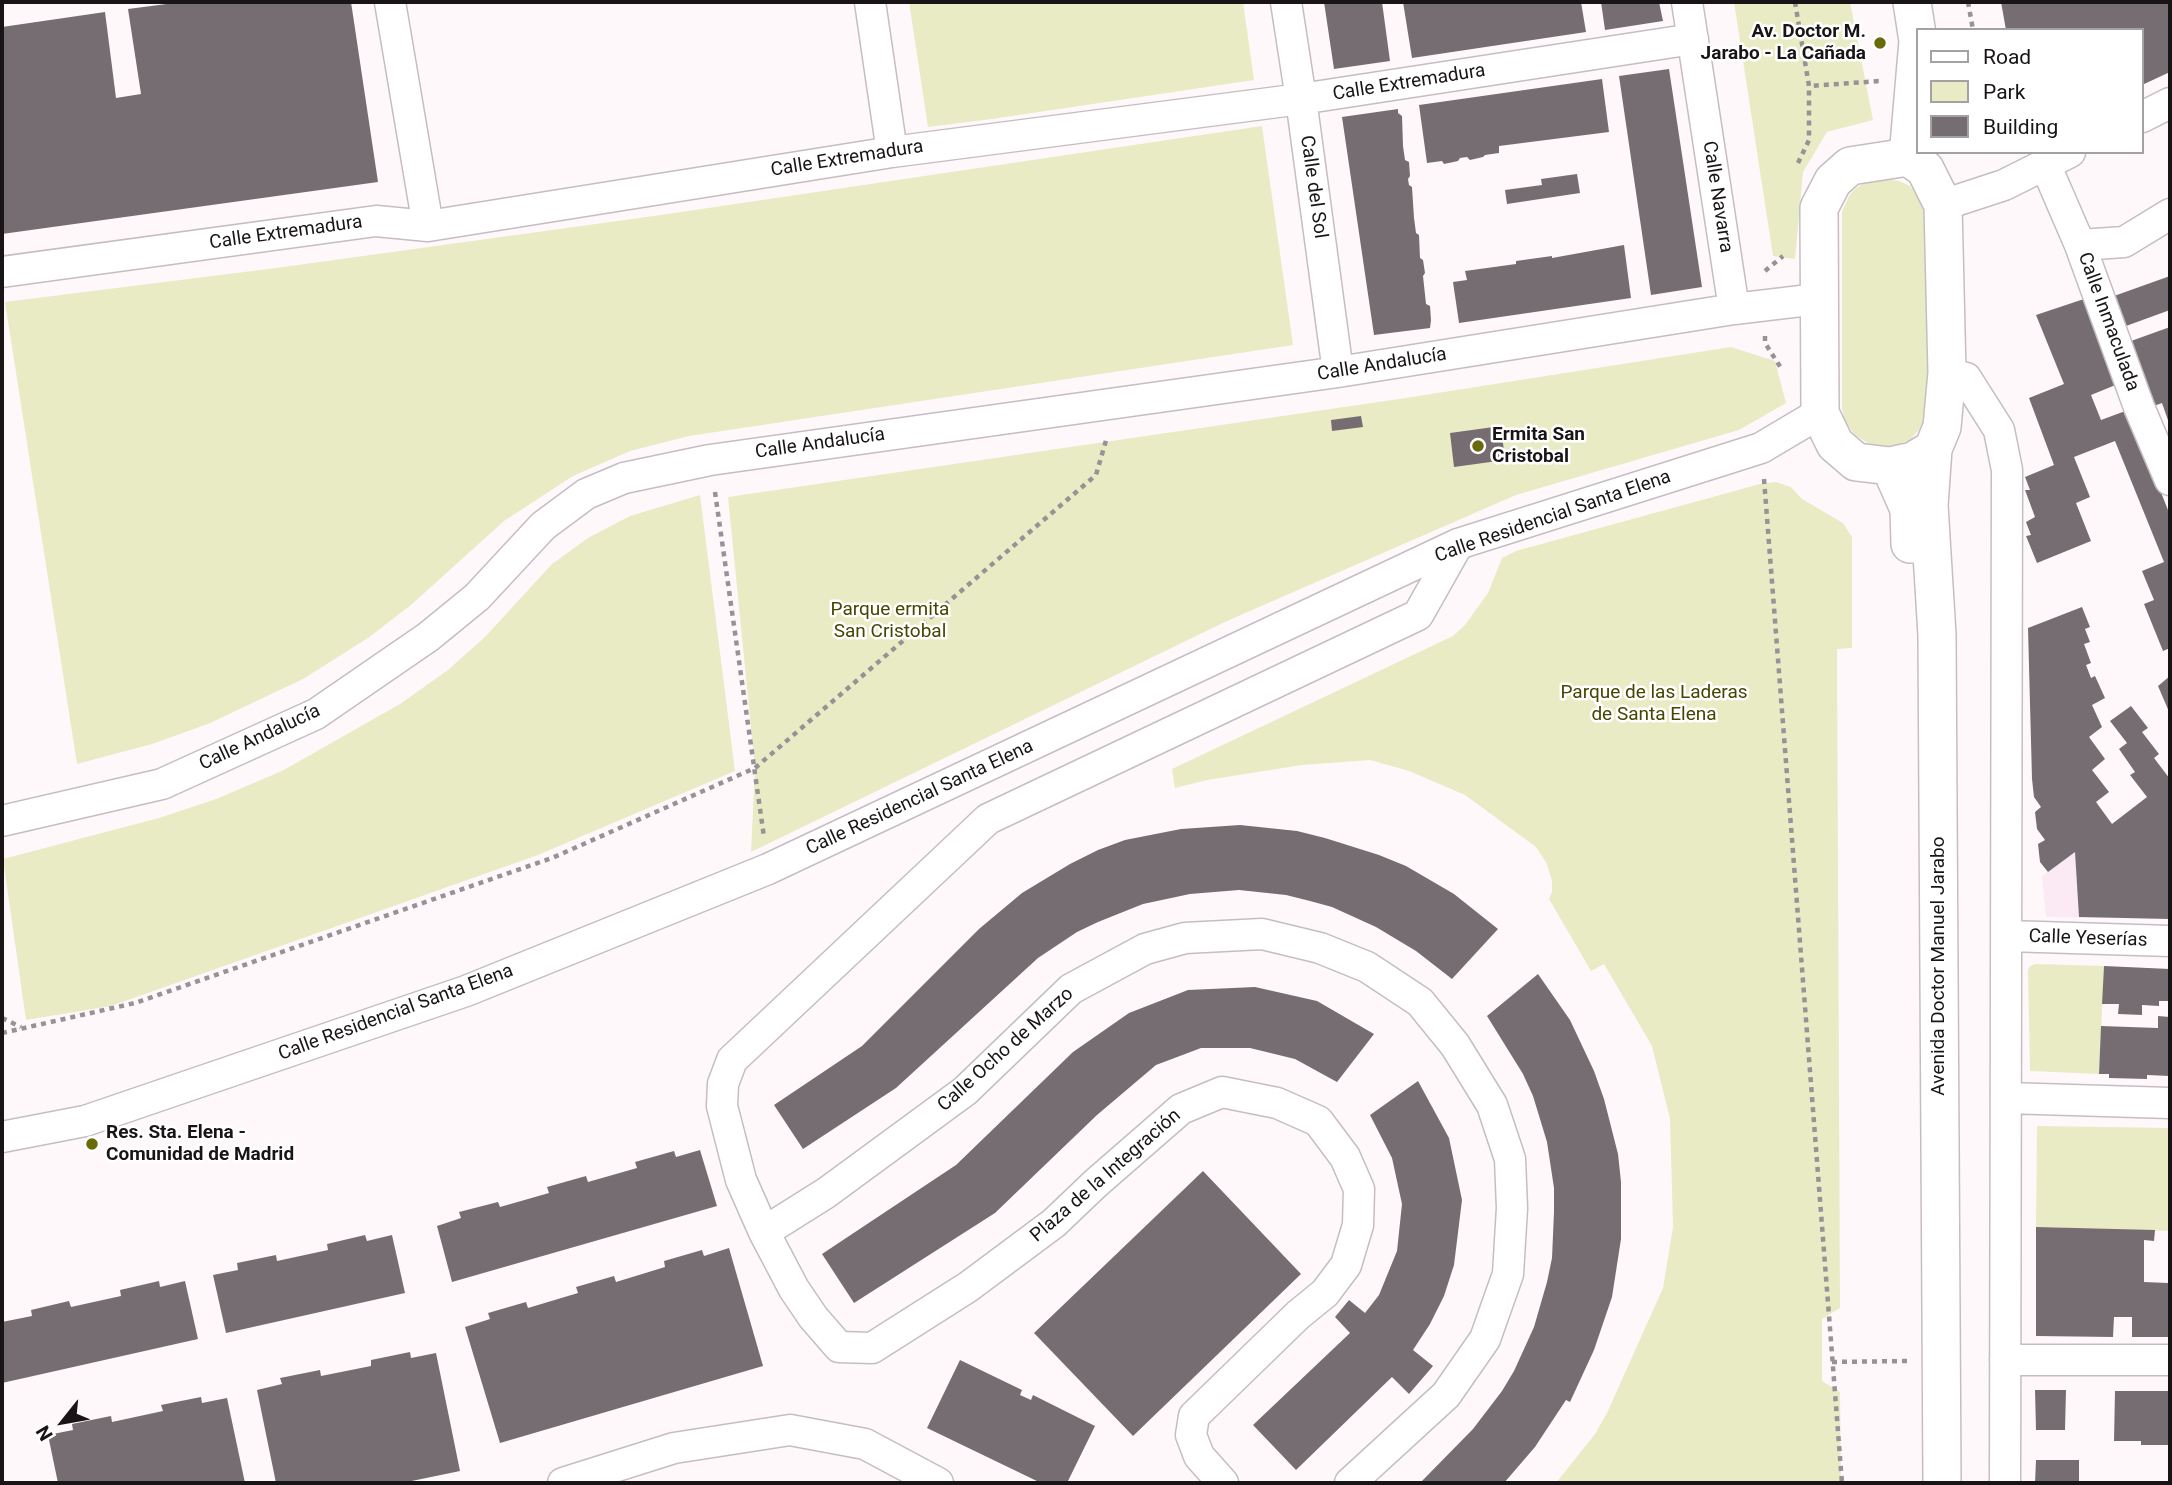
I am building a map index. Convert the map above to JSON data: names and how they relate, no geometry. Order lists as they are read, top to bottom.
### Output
{
  "streets": {
    "street": [
      "Calle Extremadura",
      "Calle del Sol",
      "Calle Navarra",
      "Calle Inmaculada",
      "Calle Andalucía",
      "Calle Residencial Santa Elena",
      "Calle Yeserías",
      "Avenida Doctor Manuel Jarabo",
      "Calle Ocho de Marzo",
      "Plaza de la Integración"
    ]
  },
  "crossings": [
    ["Calle Extremadura", "Calle del Sol"],
    ["Calle Extremadura", "Calle Navarra"],
    ["Calle del Sol", "Calle Andalucía"],
    ["Calle Navarra", "Calle Andalucía"],
    ["Calle Ocho de Marzo", "Plaza de la Integración"]
  ],
  "parks": ["Parque ermita San Cristobal", "Parque de las Laderas de Santa Elena"],
  "places": ["Av. Doctor M. Jarabo - La Cañada", "Ermita San Cristobal", "Res. Sta. Elena - Comunidad de Madrid"],
  "legend": ["Road", "Park", "Building"],
  "north": "bottom left"
}
